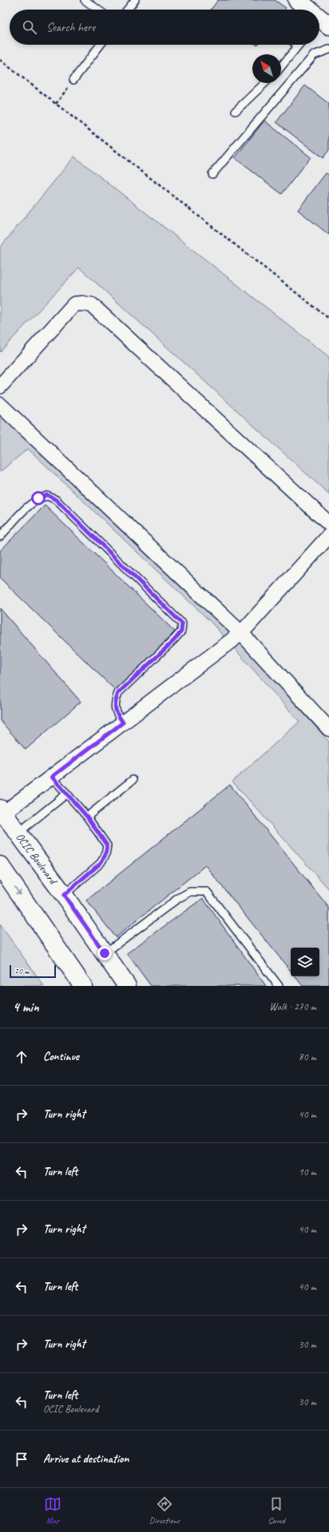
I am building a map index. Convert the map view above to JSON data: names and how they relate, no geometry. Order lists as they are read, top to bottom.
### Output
{
  "streets": {
    "main road": ["OCIC Boulevard"]
  },
  "scale_bar": "20 m",
  "north": "top left",
  "page": {
    "search": "Search here",
    "scale": "20 m",
    "heading": ["4 min", "Walk · 270 m"],
    "list": [
      ["Continue", "80 m"],
      ["Turn right", "40 m"],
      ["Turn left", "10 m"],
      ["Turn right", "40 m"],
      ["Turn left", "40 m"],
      ["Turn right", "30 m"],
      ["Turn left", "OCIC Boulevard", "30 m"],
      "Arrive at destination"
    ],
    "nav": ["Map", "Directions", "Saved"]
  }
}
